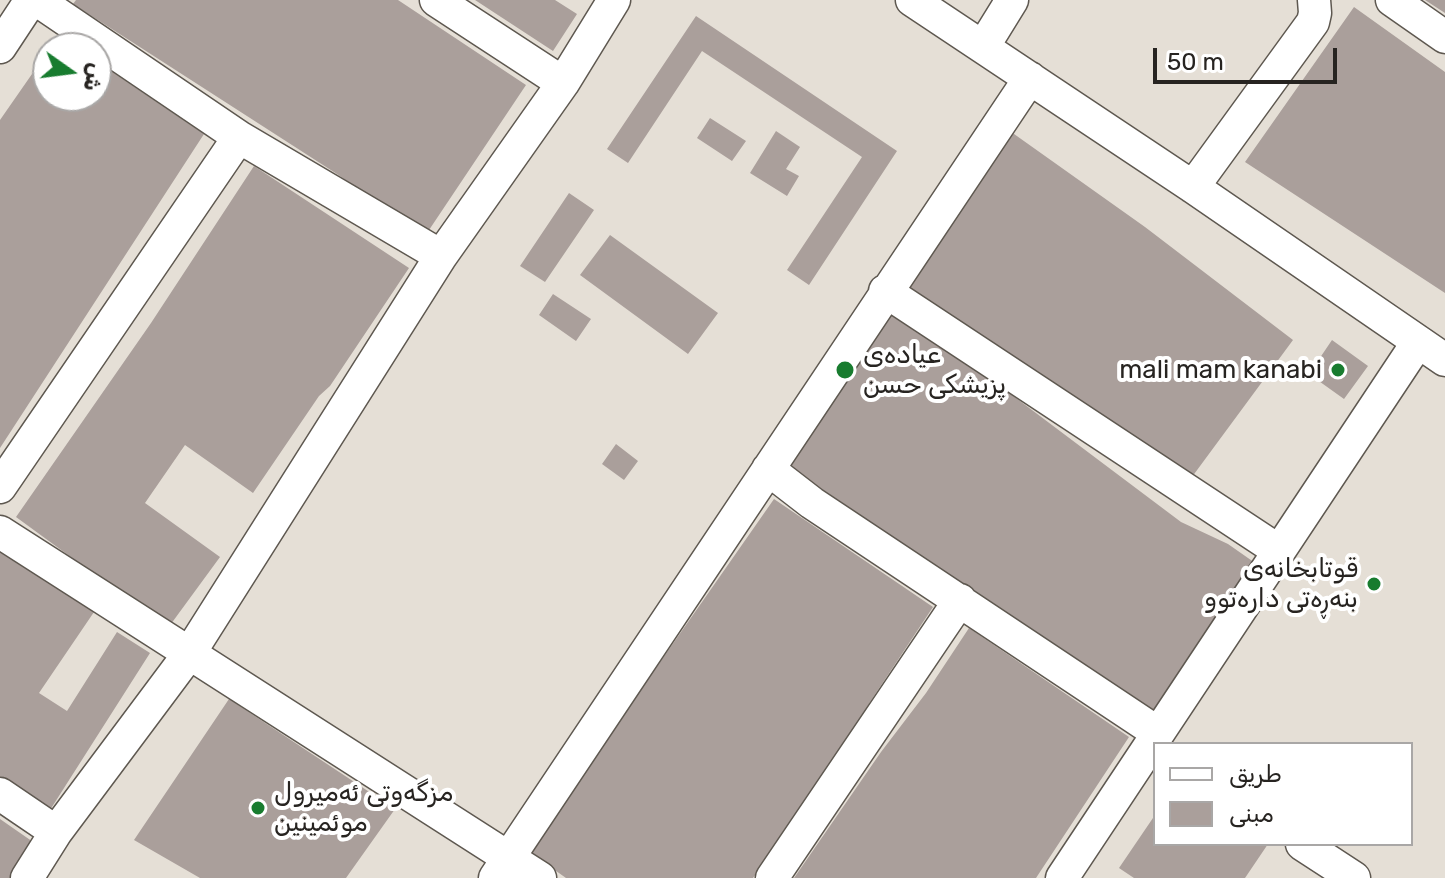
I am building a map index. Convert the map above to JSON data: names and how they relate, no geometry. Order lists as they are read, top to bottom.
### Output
{
  "places": [
    "عیادەی پزیشکی حسن",
    "mali mam kanabi",
    "قوتابخانەی بنەڕەتی دارەتوو",
    "مزگەوتی ئەمیرول موئمینین"
  ],
  "legend": ["طريق", "مبنى"],
  "scale_bar": "50 m",
  "north": "right"
}
